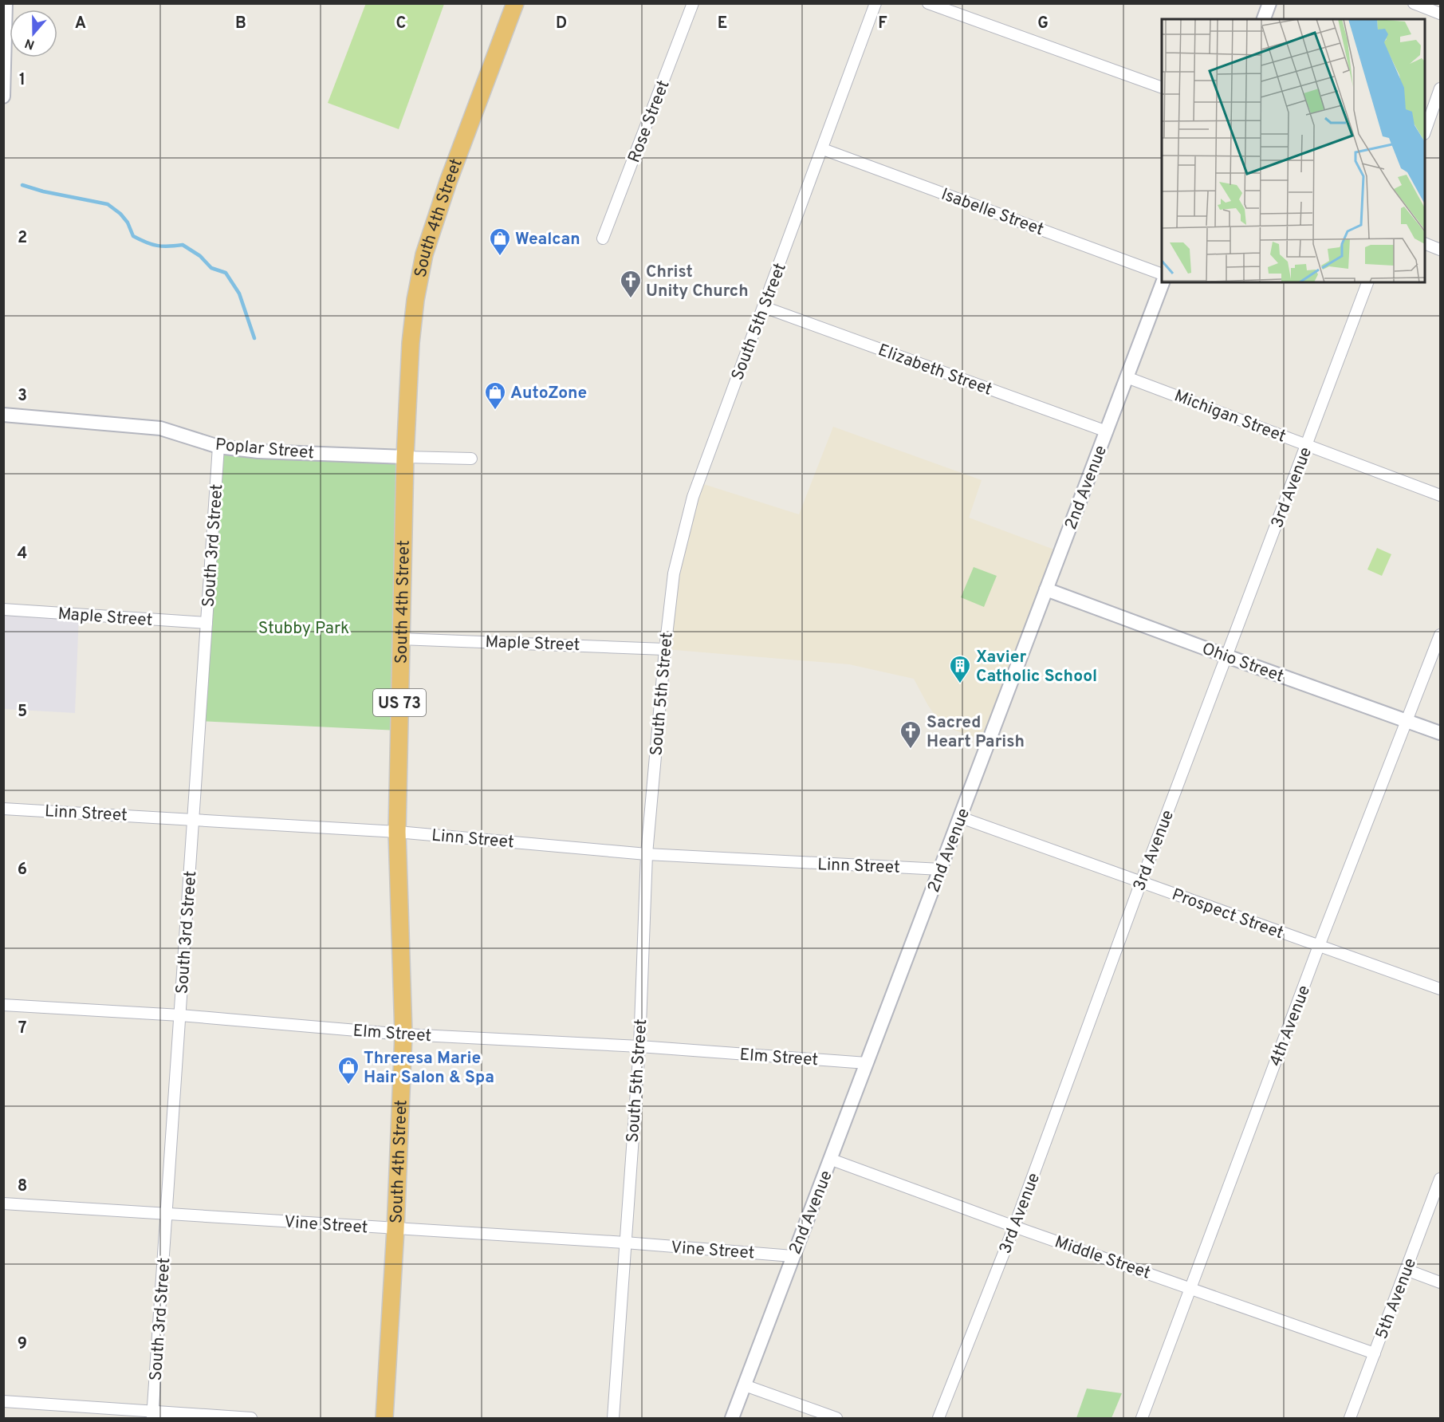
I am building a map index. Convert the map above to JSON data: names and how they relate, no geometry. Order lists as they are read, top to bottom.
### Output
{
  "streets": {
    "highway": ["South 4th Street", "US 73"],
    "street": [
      "Rose Street",
      "Isabelle Street",
      "South 5th Street",
      "Elizabeth Street",
      "Michigan Street",
      "Poplar Street",
      "2nd Avenue",
      "3rd Avenue",
      "South 3rd Street",
      "Maple Street",
      "Ohio Street",
      "Linn Street",
      "Prospect Street",
      "4th Avenue",
      "Elm Street",
      "Vine Street",
      "Middle Street",
      "5th Avenue"
    ]
  },
  "crossings": [
    ["Isabelle Street", "South 5th Street"],
    ["South 4th Street", "Poplar Street"],
    ["South 4th Street", "Maple Street"],
    ["South 4th Street", "Linn Street"],
    ["South 4th Street", "Elm Street"],
    ["South 4th Street", "Vine Street"],
    ["South 5th Street", "Elizabeth Street"],
    ["South 5th Street", "Maple Street"],
    ["South 5th Street", "Linn Street"],
    ["South 5th Street", "Elm Street"],
    ["South 5th Street", "Vine Street"],
    ["Elizabeth Street", "2nd Avenue"],
    ["Michigan Street", "2nd Avenue"],
    ["Michigan Street", "3rd Avenue"],
    ["Poplar Street", "South 3rd Street"],
    ["2nd Avenue", "Ohio Street"],
    ["2nd Avenue", "Linn Street"],
    ["2nd Avenue", "Prospect Street"],
    ["2nd Avenue", "Elm Street"],
    ["2nd Avenue", "Vine Street"],
    ["2nd Avenue", "Middle Street"],
    ["3rd Avenue", "Ohio Street"],
    ["3rd Avenue", "Prospect Street"],
    ["3rd Avenue", "Middle Street"],
    ["South 3rd Street", "Maple Street"],
    ["South 3rd Street", "Linn Street"],
    ["South 3rd Street", "Elm Street"],
    ["South 3rd Street", "Vine Street"],
    ["Ohio Street", "4th Avenue"],
    ["Prospect Street", "4th Avenue"],
    ["4th Avenue", "Middle Street"],
    ["Middle Street", "5th Avenue"]
  ],
  "parks": ["Stubby Park"],
  "places": {
    "shop": ["Wealcan", "AutoZone", "Threresa Marie Hair Salon & Spa"],
    "church": ["Christ Unity Church", "Sacred Heart Parish"],
    "building": ["Xavier Catholic School"]
  },
  "north": "bottom",
  "grid": {
    "columns": [
      "A",
      "B",
      "C",
      "D",
      "E",
      "F",
      "G"
    ],
    "rows": [
      "1",
      "2",
      "3",
      "4",
      "5",
      "6",
      "7",
      "8",
      "9"
    ]
  }
}
